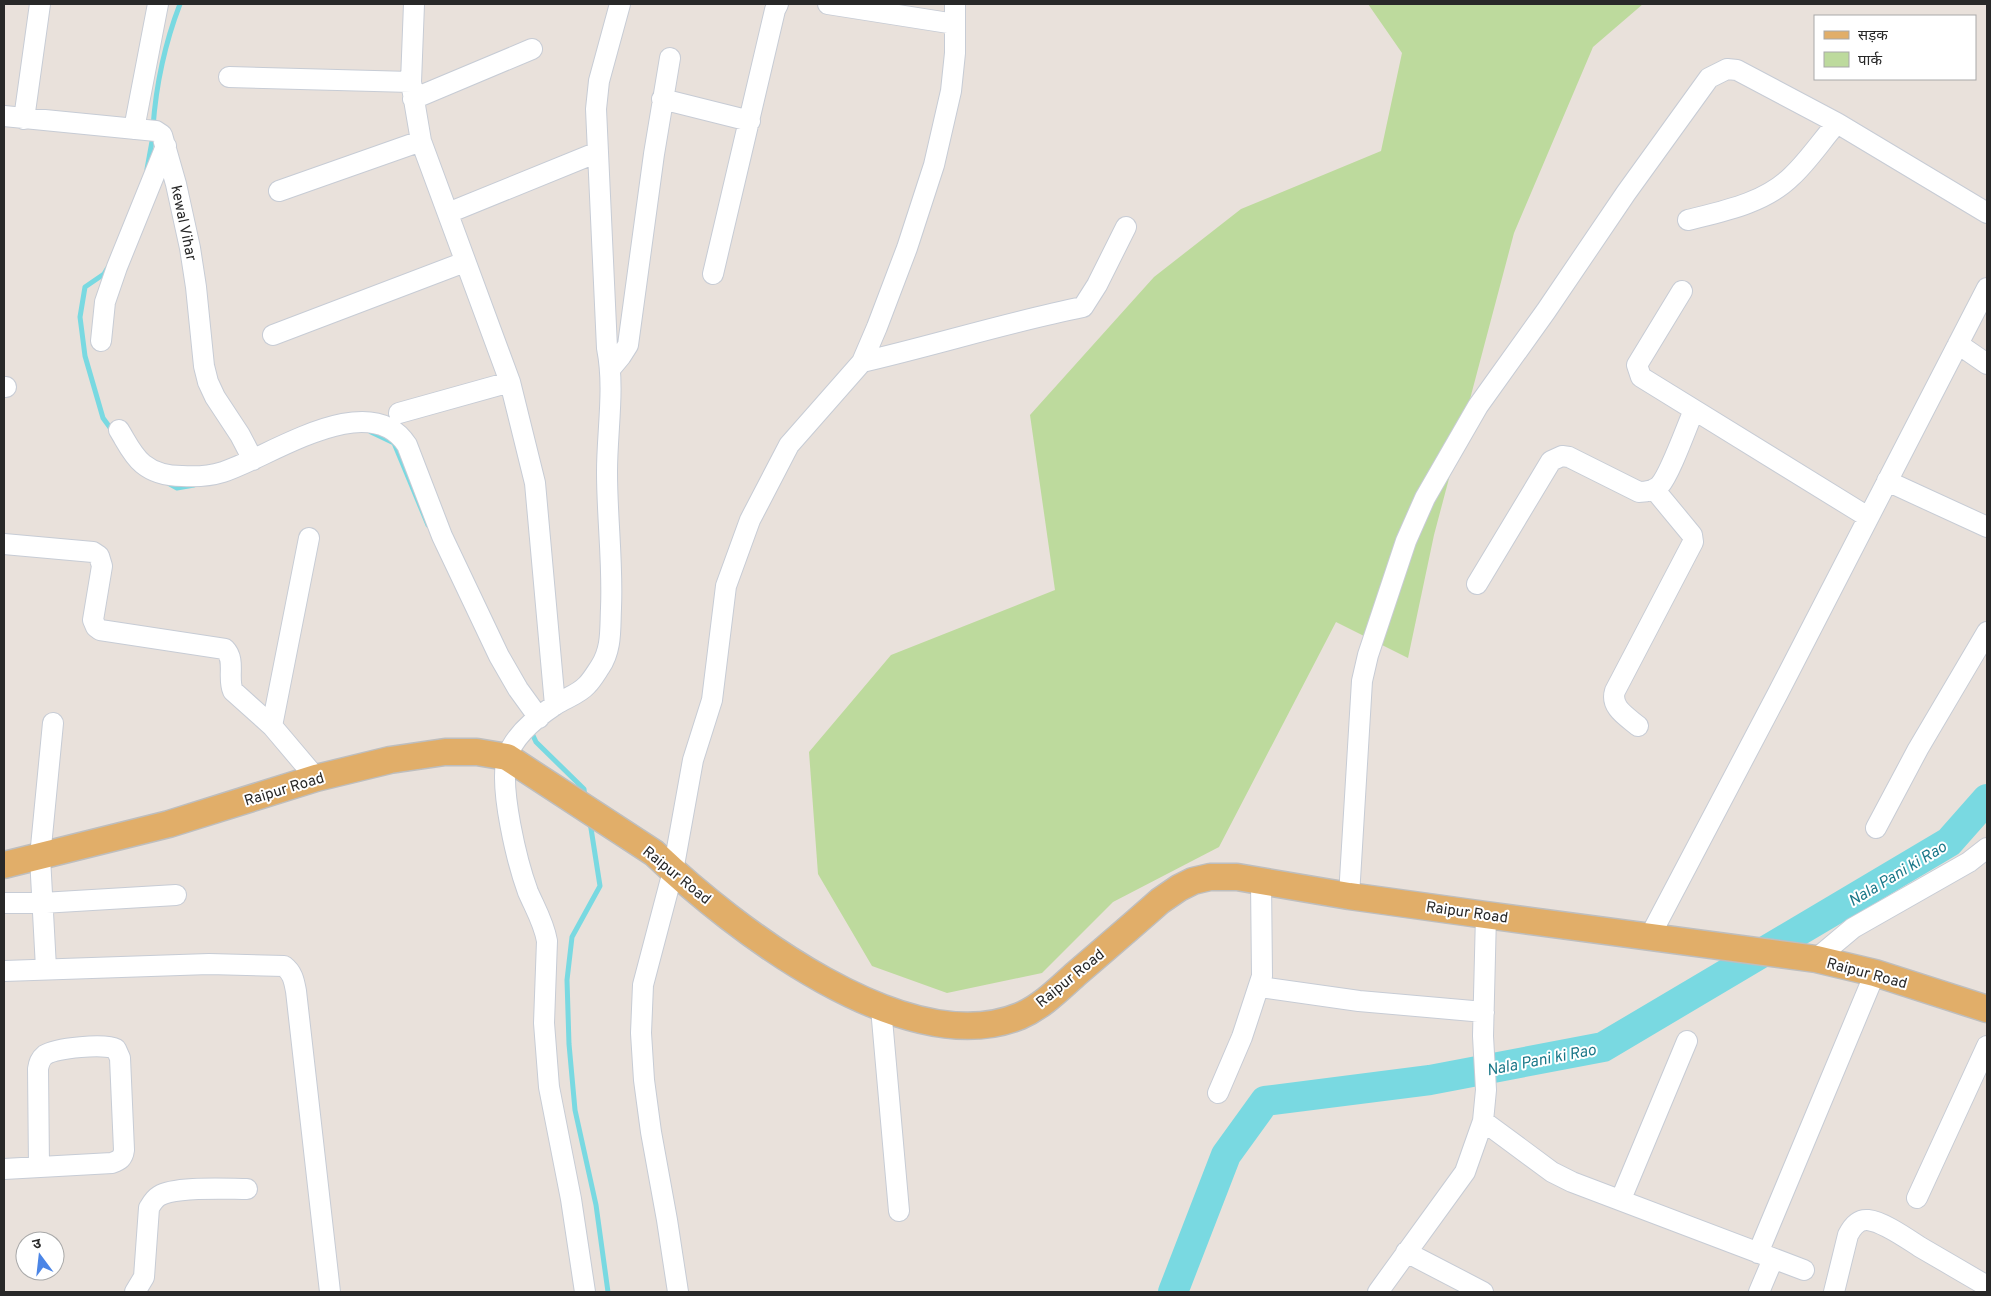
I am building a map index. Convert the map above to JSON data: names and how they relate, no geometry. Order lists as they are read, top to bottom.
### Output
{
  "streets": {
    "main road": ["Raipur Road"],
    "street": ["kewal Vihar"]
  },
  "water": ["Nala Pani ki Rao"],
  "legend": ["सड़क", "पार्क"],
  "north": "top"
}
